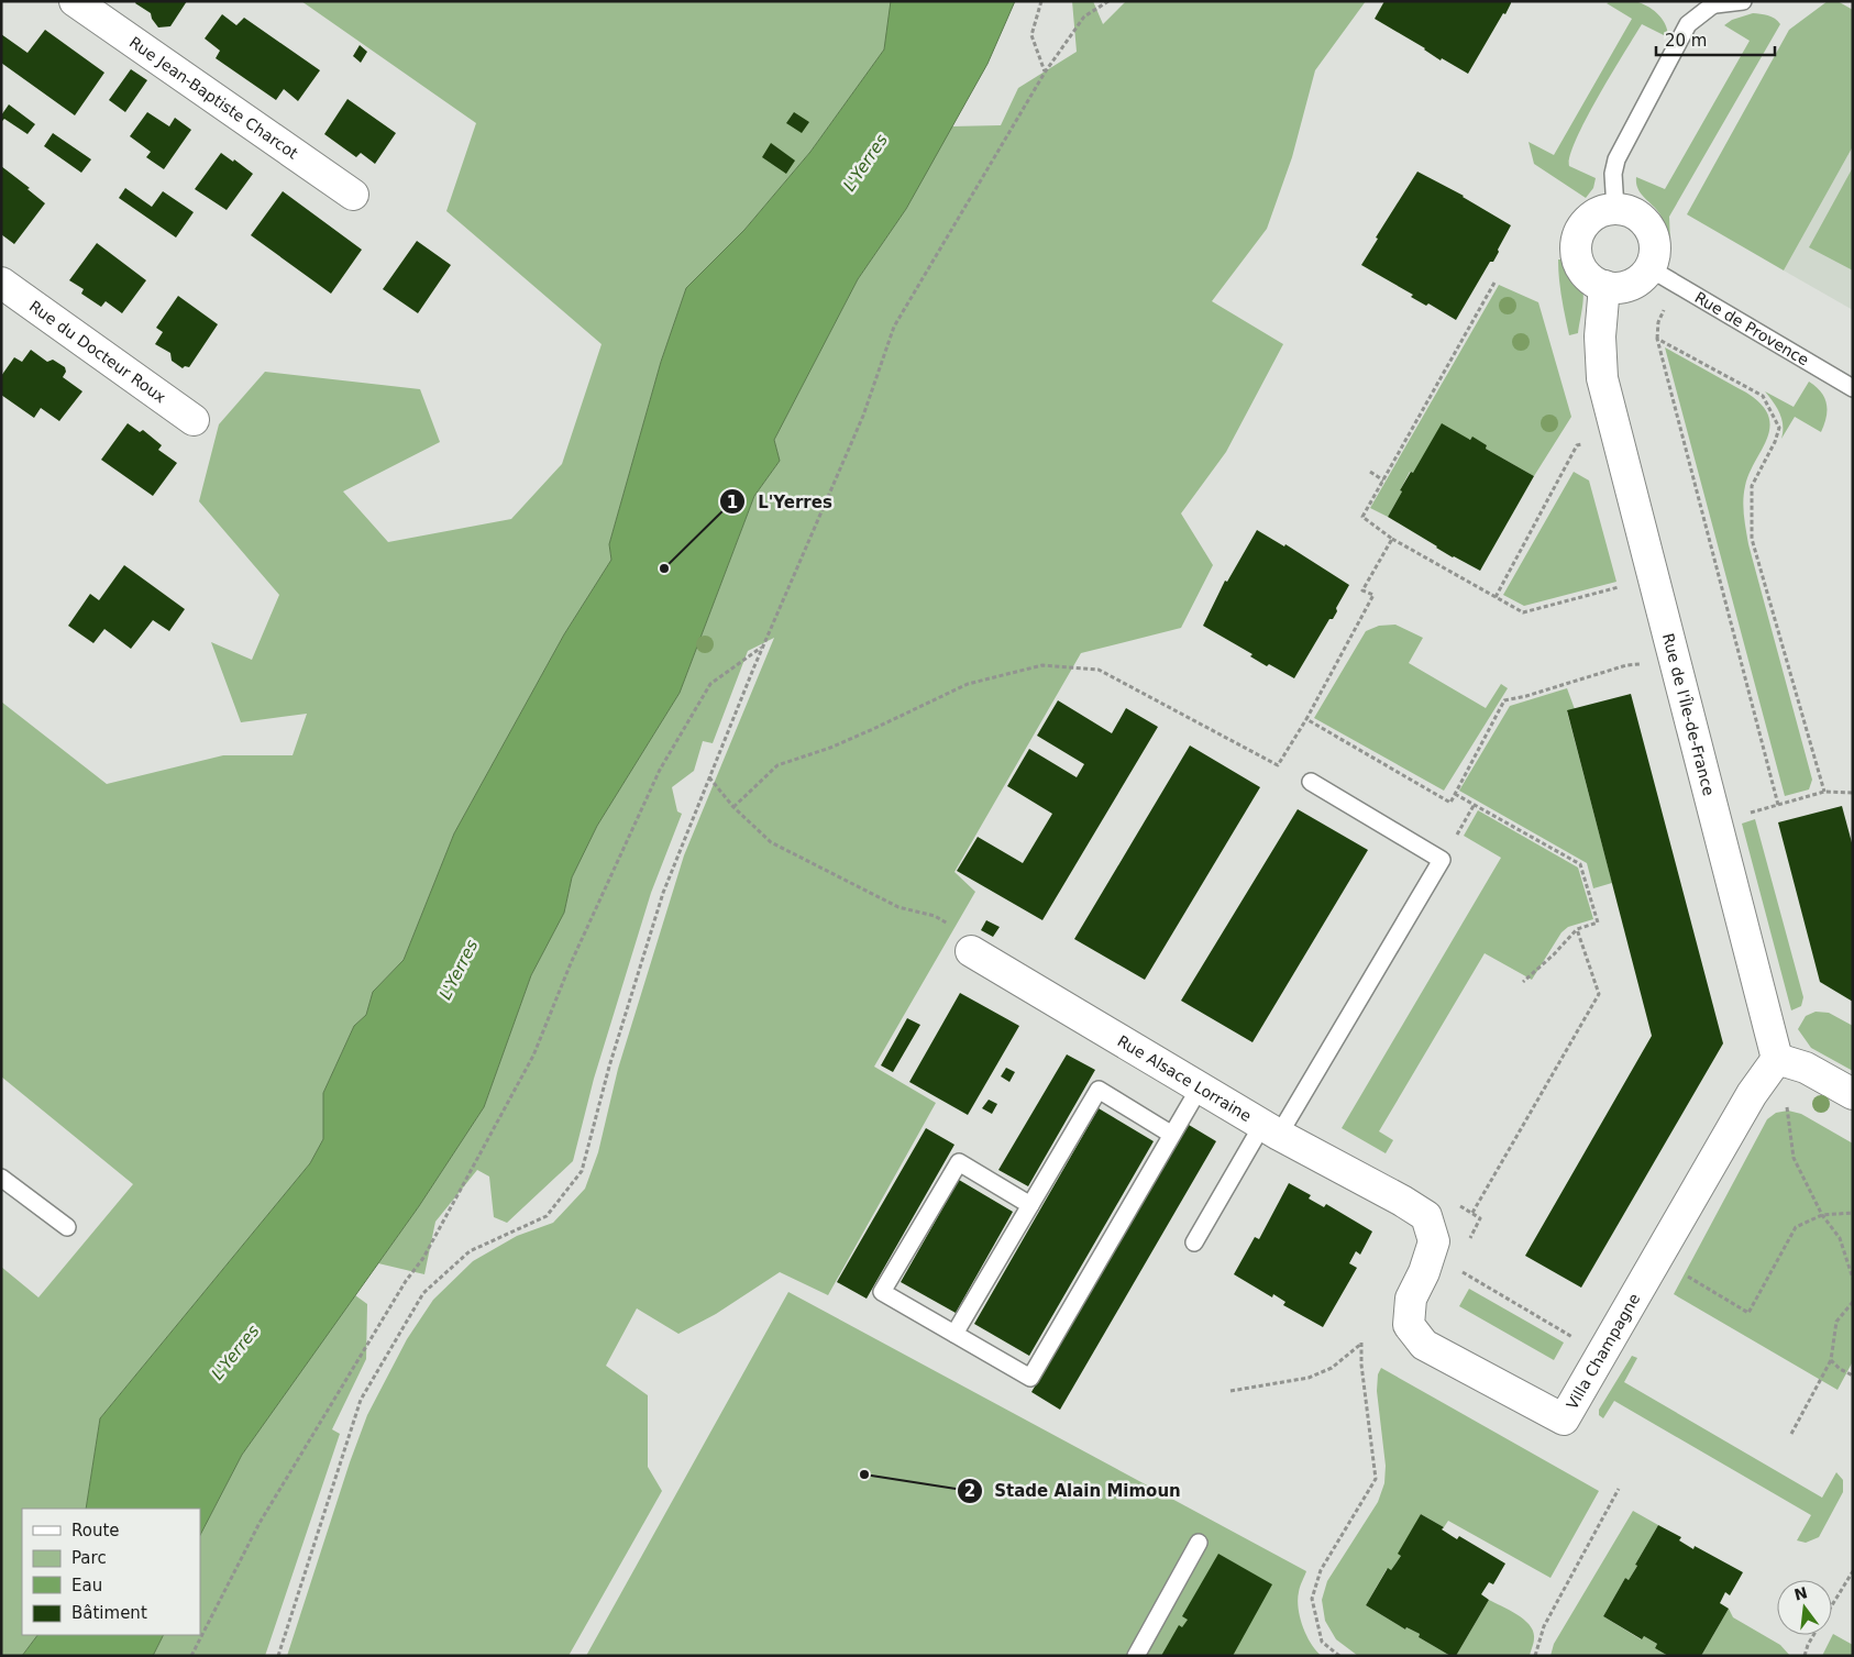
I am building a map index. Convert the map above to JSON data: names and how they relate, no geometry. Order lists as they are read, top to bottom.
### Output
{
  "streets": {
    "street": [
      "Rue Jean-Baptiste Charcot",
      "Rue du Docteur Roux",
      "Rue de l'Île-de-France",
      "Rue Alsace Lorraine",
      "Villa Champagne"
    ],
    "lane": ["Rue de Provence"]
  },
  "crossings": [
    ["Rue de Provence", "Rue de l'Île-de-France"],
    ["Rue de l'Île-de-France", "Villa Champagne"],
    ["Rue Alsace Lorraine", "Villa Champagne"]
  ],
  "water": ["L'Yerres"],
  "places": ["L'Yerres", "Stade Alain Mimoun"],
  "legend": [
    "Route",
    "Parc",
    "Eau",
    "Bâtiment"
  ],
  "scale_bar": "20 m",
  "north": "top"
}
